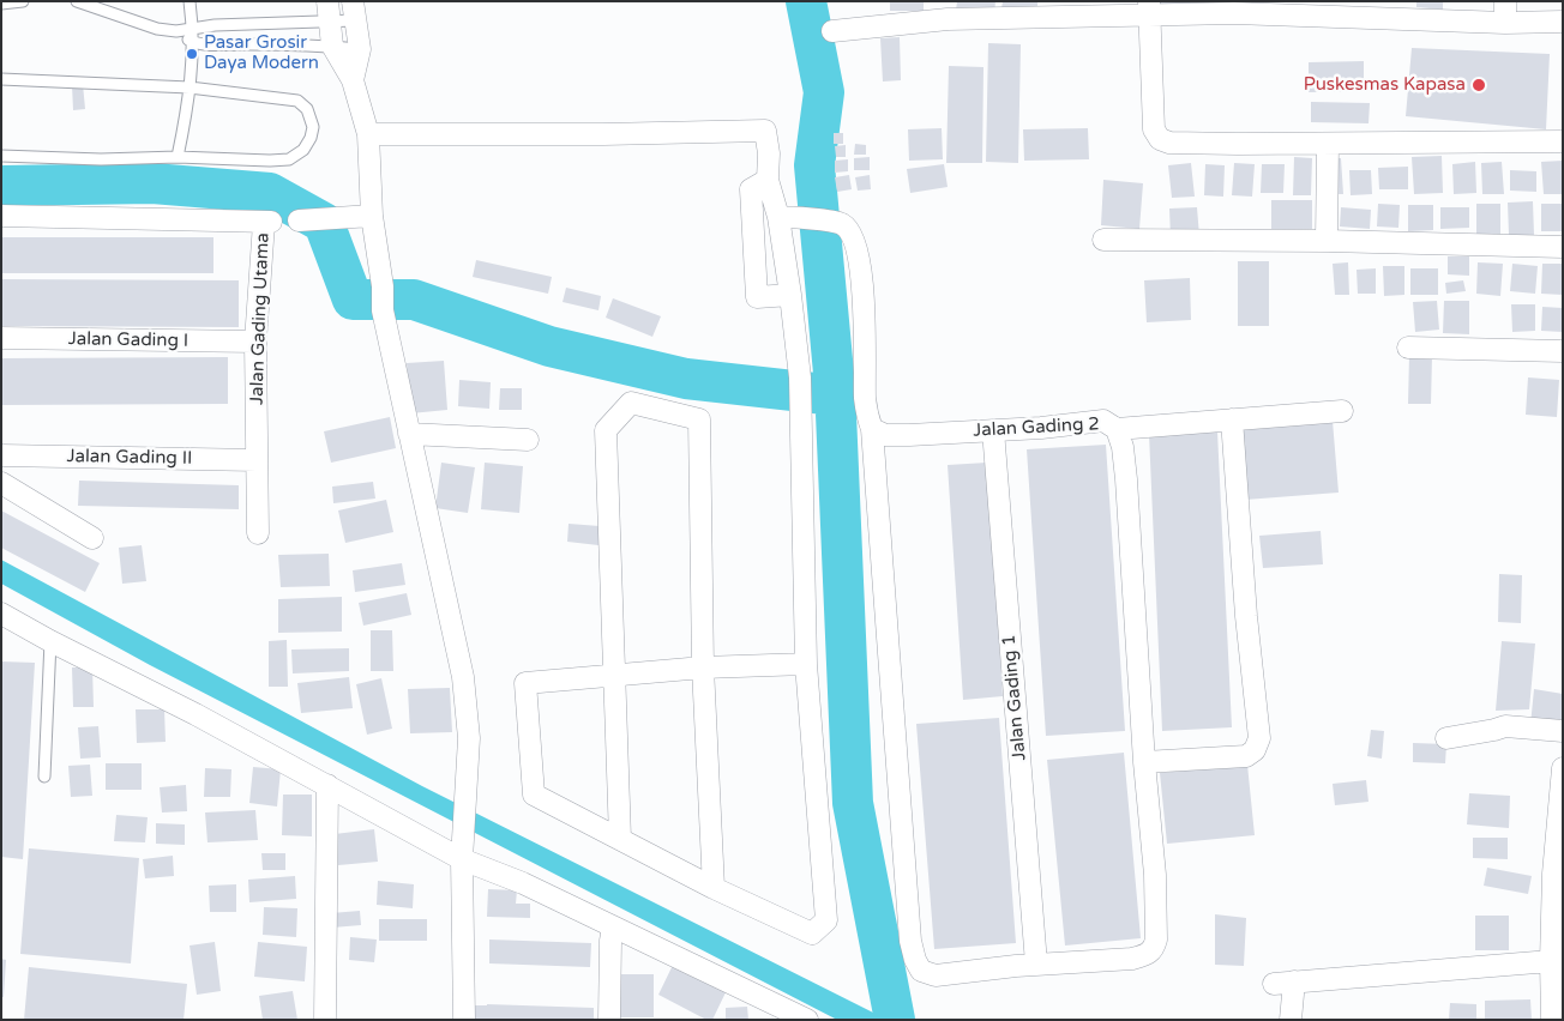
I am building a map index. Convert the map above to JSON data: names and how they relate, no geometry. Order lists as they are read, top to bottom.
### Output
{
  "streets": {
    "street": [
      "Jalan Gading Utama",
      "Jalan Gading I",
      "Jalan Gading 2",
      "Jalan Gading II",
      "Jalan Gading 1"
    ]
  },
  "crossings": [
    ["Jalan Gading Utama", "Jalan Gading I"],
    ["Jalan Gading Utama", "Jalan Gading II"],
    ["Jalan Gading 2", "Jalan Gading 1"]
  ],
  "places": ["Pasar Grosir Daya Modern", "Puskesmas Kapasa"]
}
